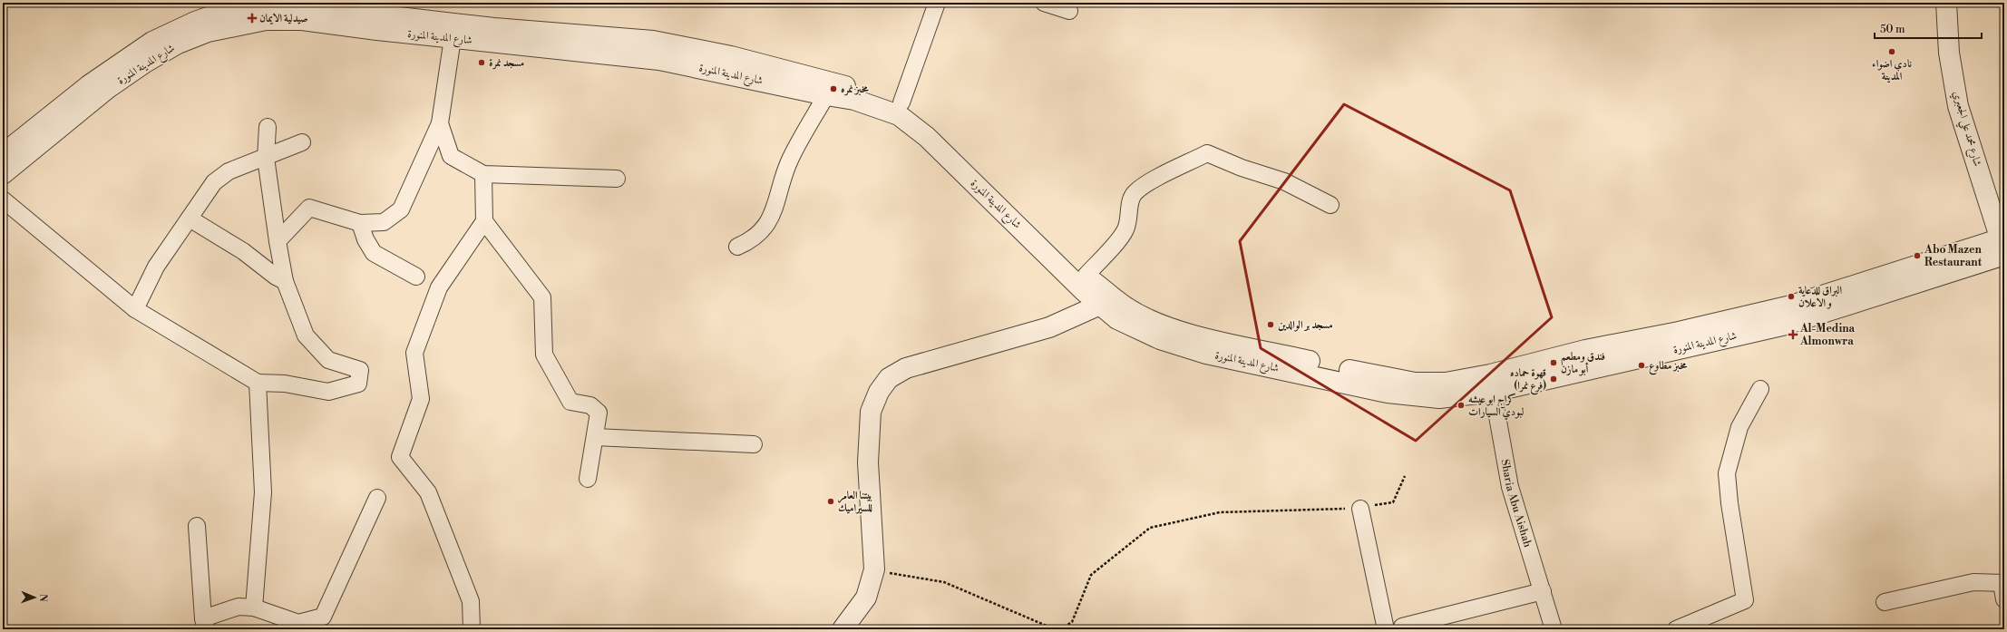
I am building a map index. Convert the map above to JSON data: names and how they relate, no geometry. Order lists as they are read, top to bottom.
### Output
{
  "streets": {
    "street": ["شارع المدينة المنورة", "شارع محمد علي الجعبري", "Sharia Abu Aishah"]
  },
  "crossings": [
    ["شارع المدينة المنورة", "شارع محمد علي الجعبري"],
    ["شارع المدينة المنورة", "Sharia Abu Aishah"]
  ],
  "places": {
    "health": ["صيدلية الايمان", "Al-Medina Almonwra"],
    "other": [
      "نادي اضواء المدينة",
      "مسجد نمرة",
      "مخبز نمره",
      "Abo Mazen Restaurant",
      "البراق للدعاية و الاعلان",
      "مسجد بر الوالدين",
      "فندق ومطعم أبو مازن",
      "مخبز مطاوع",
      "قهوة حماده (فرع نمرا)",
      "كراج ابو عيشه لبودي السيارات",
      "بيتنا العامر للسيراميك"
    ]
  },
  "scale_bar": "50 m",
  "north": "right"
}
